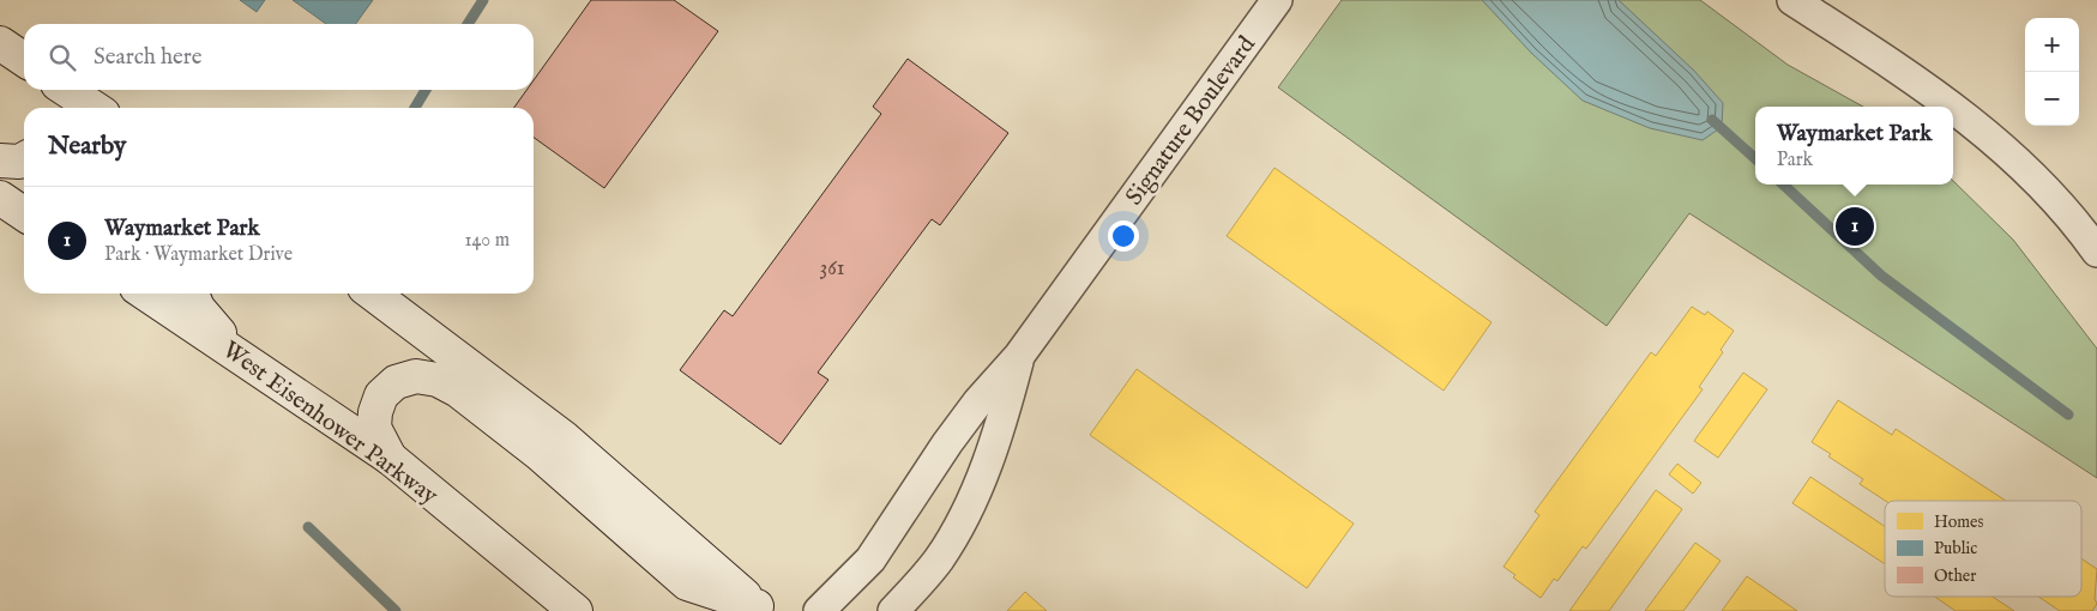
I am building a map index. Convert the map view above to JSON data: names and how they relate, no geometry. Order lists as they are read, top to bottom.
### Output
{
  "streets": {
    "main road": ["West Eisenhower Parkway"],
    "street": ["Signature Boulevard"]
  },
  "house_numbers": ["361"],
  "legend": ["Homes", "Public", "Other"],
  "page": {
    "map_buttons": ["+", "−"],
    "search": "Search here",
    "popup": ["Waymarket Park", "Park"],
    "heading": "Nearby",
    "list": [
      {
        "mark": "1",
        "name": "Waymarket Park",
        "note": "Park · Waymarket Drive",
        "value": "140 m"
      }
    ],
    "pins": "1"
  }
}
